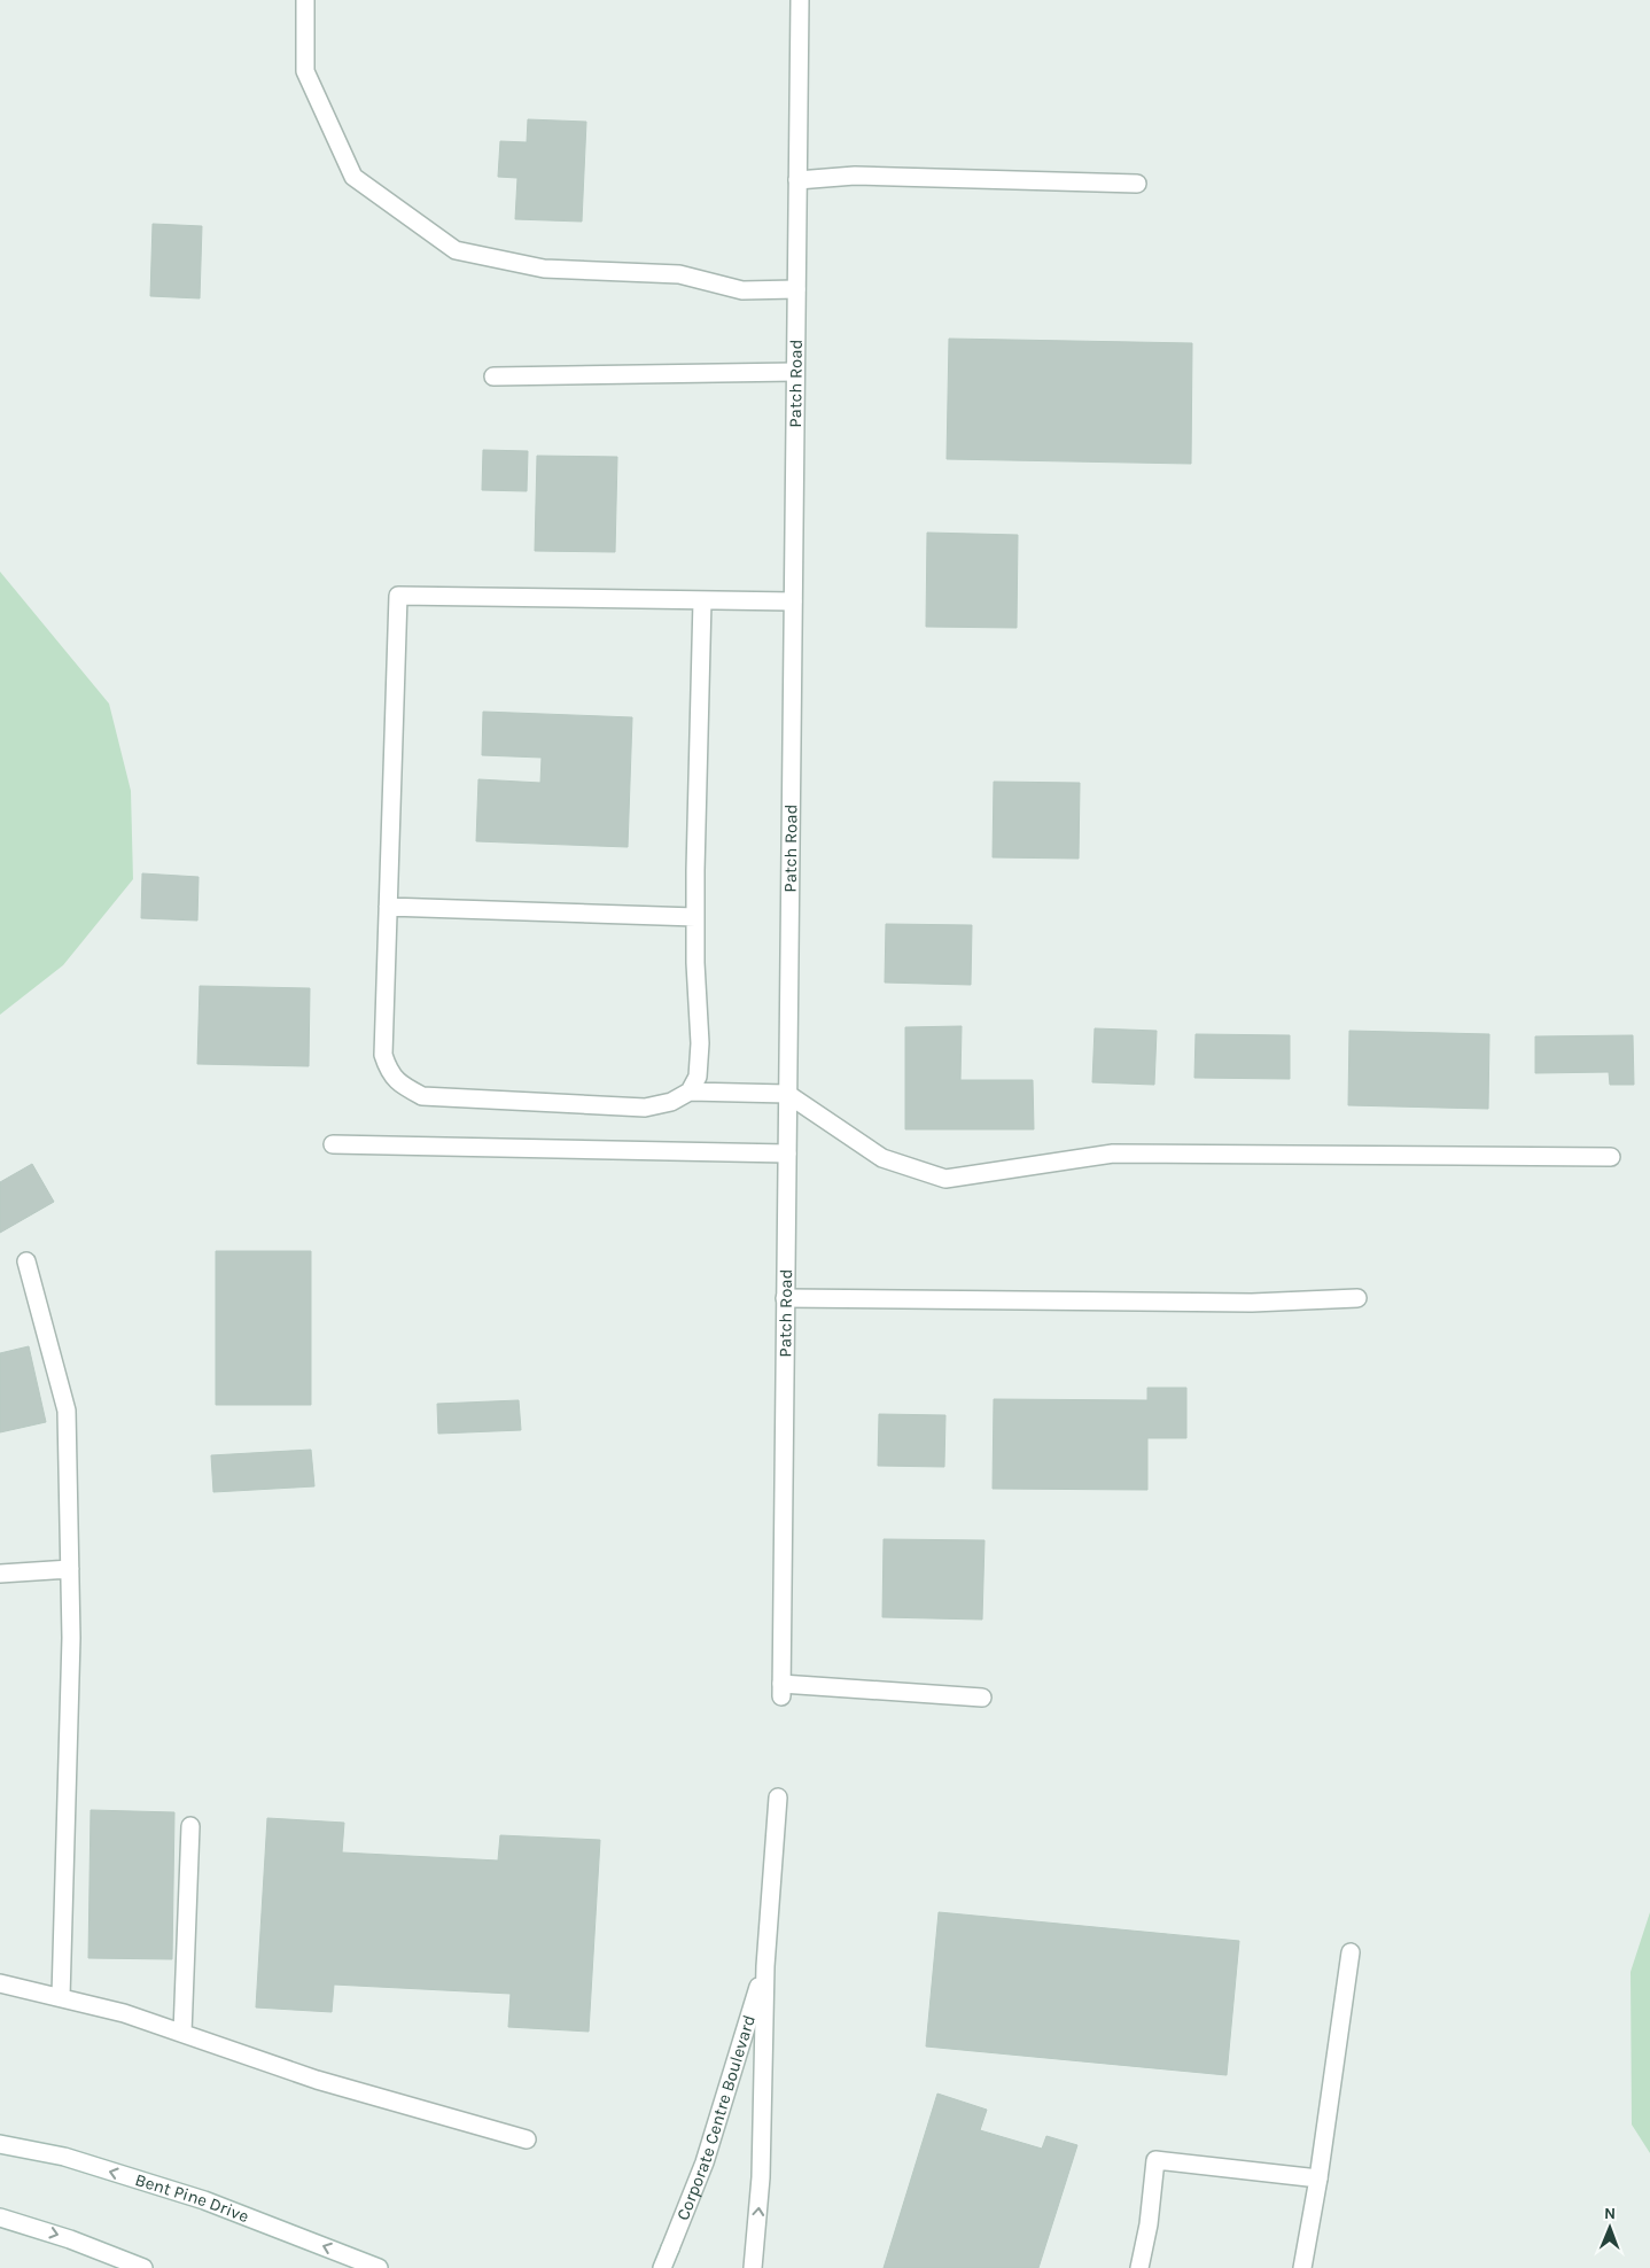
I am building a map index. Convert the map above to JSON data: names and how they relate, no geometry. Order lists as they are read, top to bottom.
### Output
{
  "streets": {
    "street": ["Patch Road", "Corporate Centre Boulevard", "Bent Pine Drive"]
  },
  "north": "top"
}
